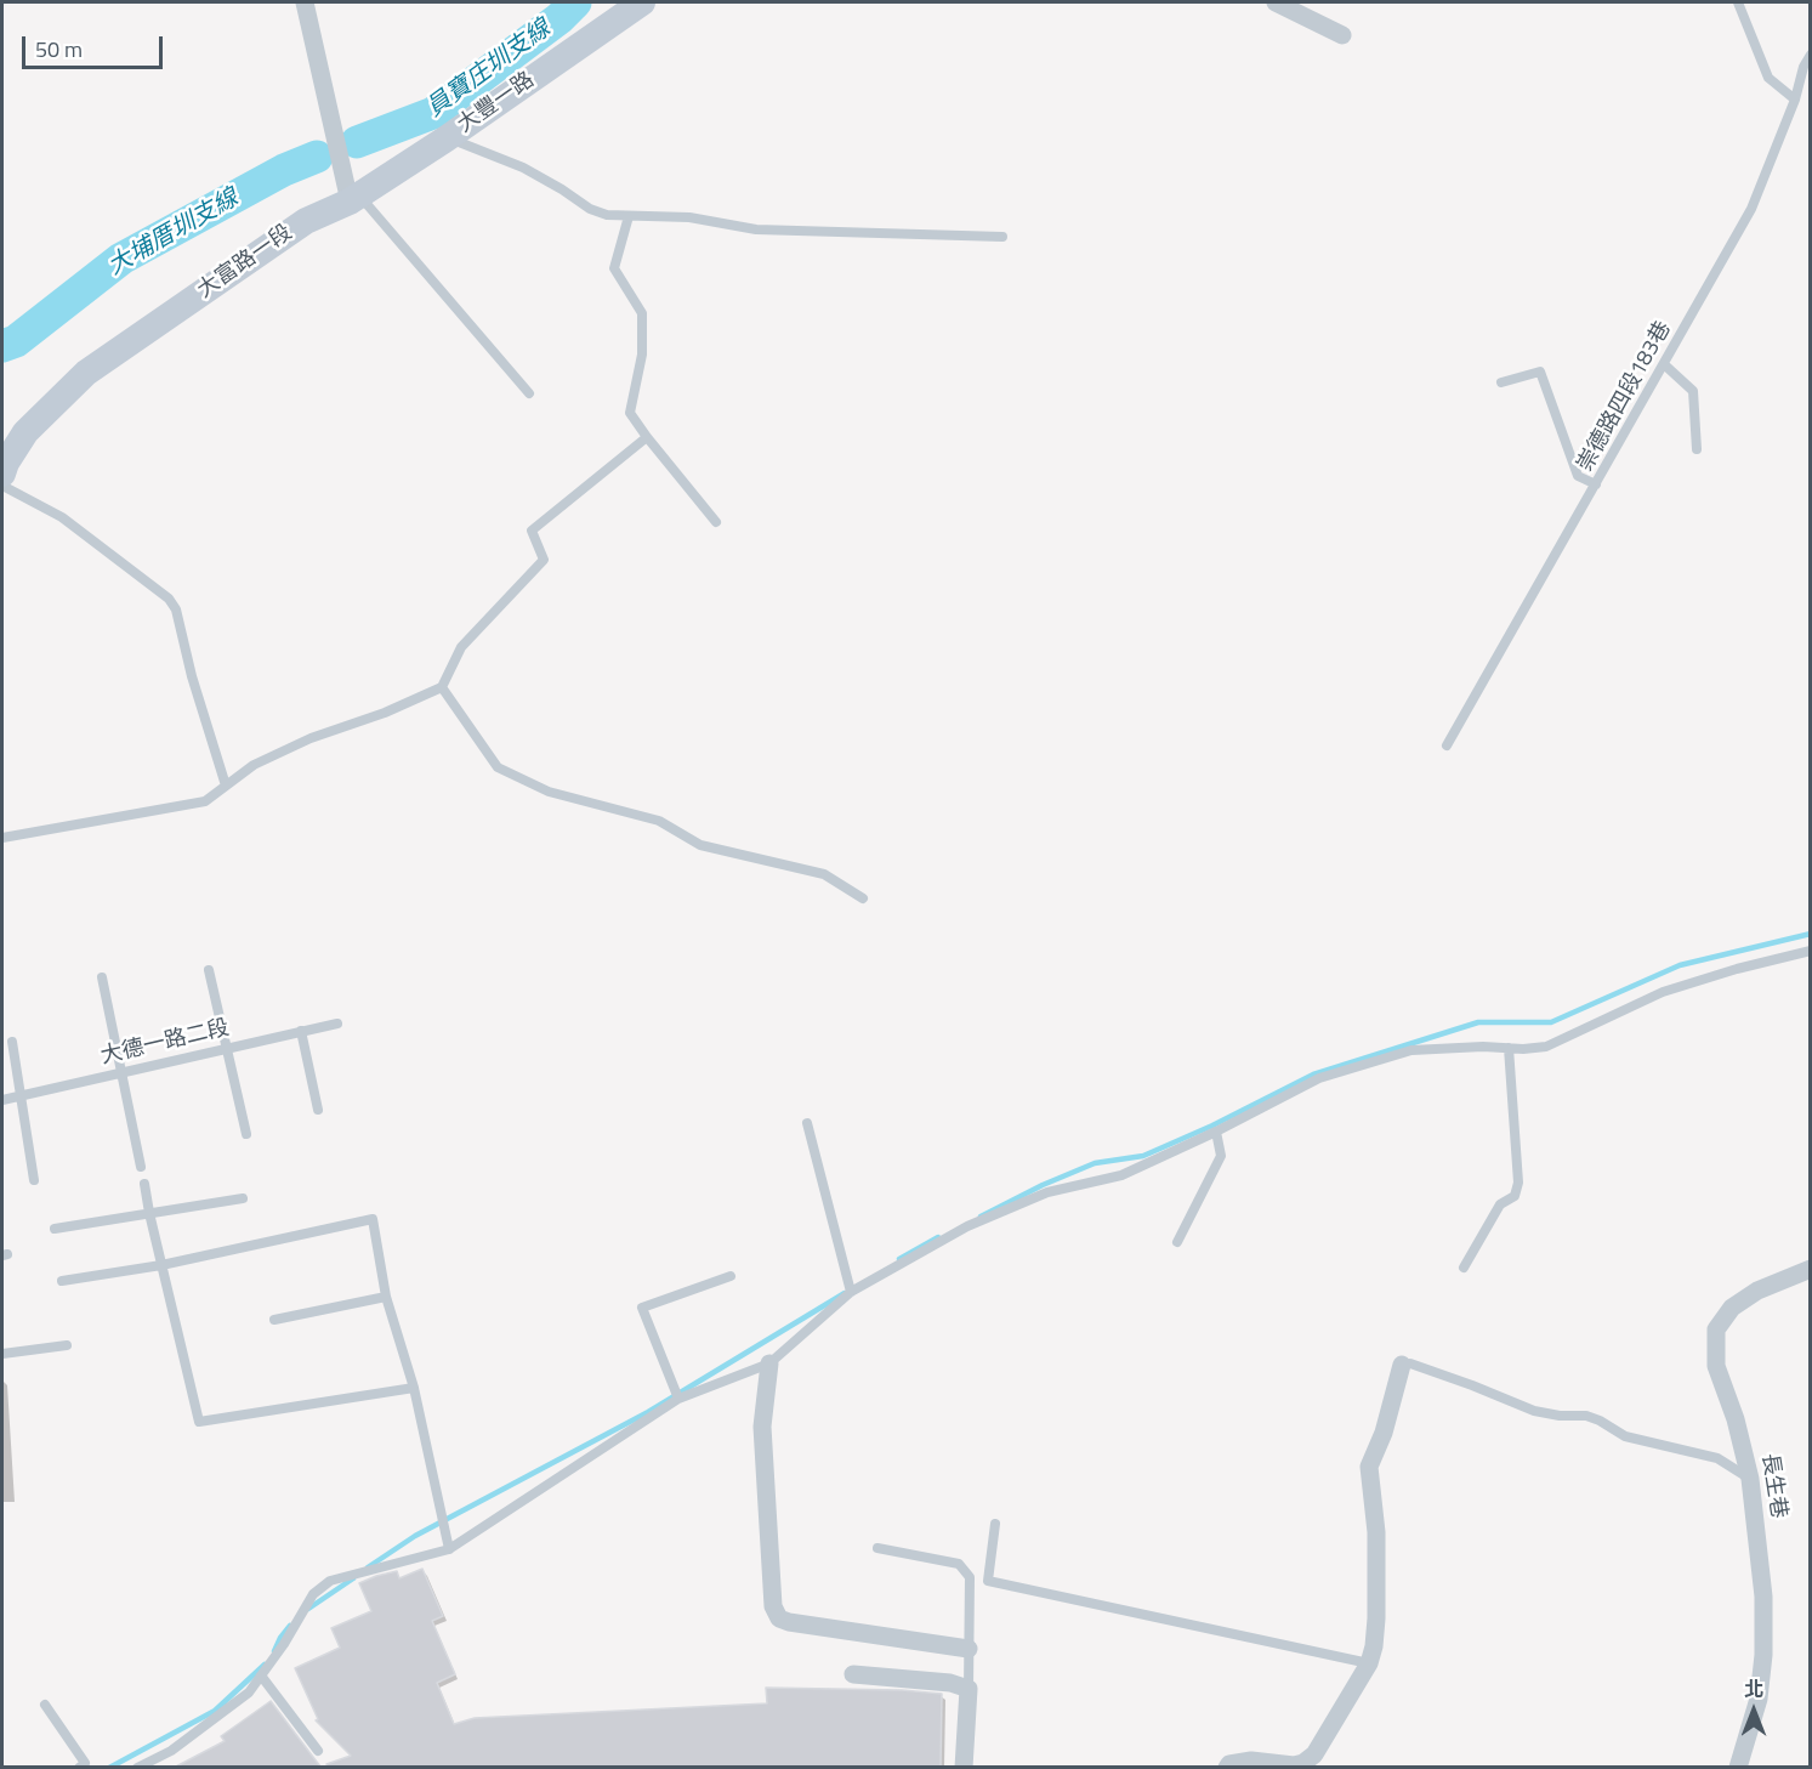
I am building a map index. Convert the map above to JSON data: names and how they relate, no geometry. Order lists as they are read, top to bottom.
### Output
{
  "streets": {
    "street": ["大豐一路", "大富路一段", "長生巷"],
    "lane": ["崇德路四段183巷", "大德一路二段"]
  },
  "crossings": [
    ["大豐一路", "大富路一段"]
  ],
  "water": ["員寶庄圳支線", "大埔厝圳支線"],
  "scale_bar": "50 m",
  "north": "top"
}
